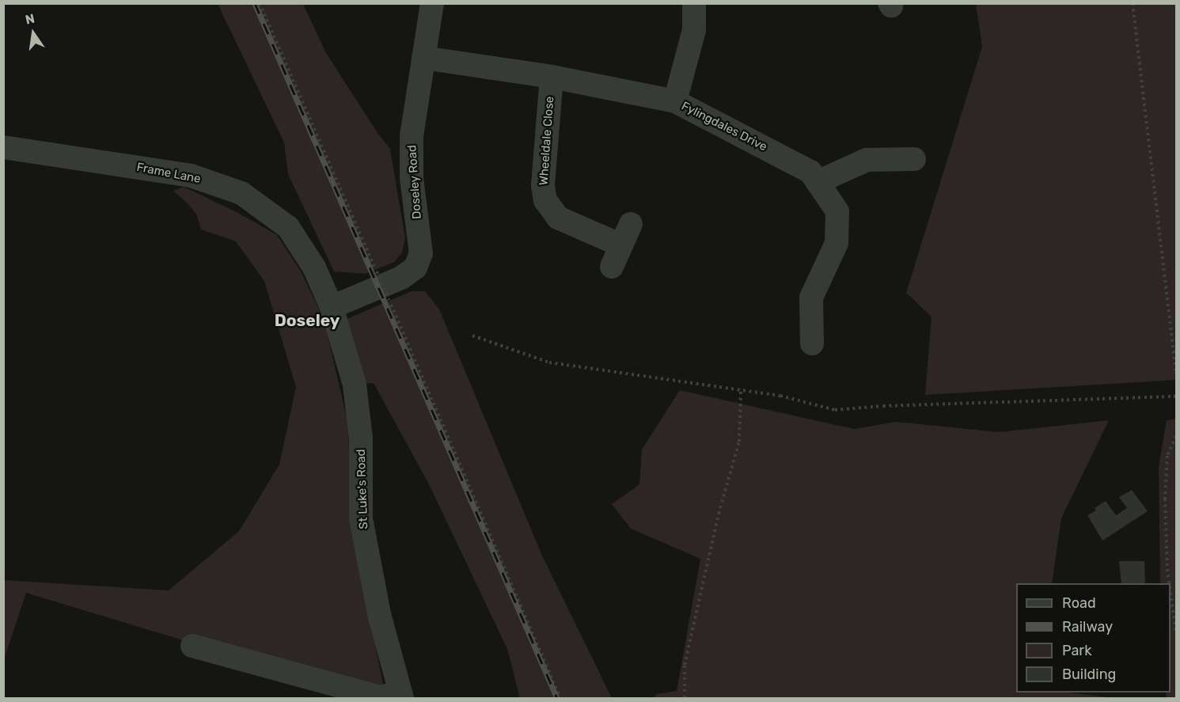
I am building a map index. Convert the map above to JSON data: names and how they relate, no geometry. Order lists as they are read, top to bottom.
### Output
{
  "streets": {
    "street": [
      "Fylingdales Drive",
      "Wheeldale Close",
      "Frame Lane",
      "Doseley Road",
      "St Luke's Road"
    ]
  },
  "crossings": [
    ["Fylingdales Drive", "Wheeldale Close"],
    ["Fylingdales Drive", "Doseley Road"],
    ["Frame Lane", "Doseley Road"],
    ["Frame Lane", "St Luke's Road"],
    ["Doseley Road", "St Luke's Road"]
  ],
  "districts": ["Doseley"],
  "legend": [
    "Road",
    "Railway",
    "Park",
    "Building"
  ],
  "north": "top"
}
